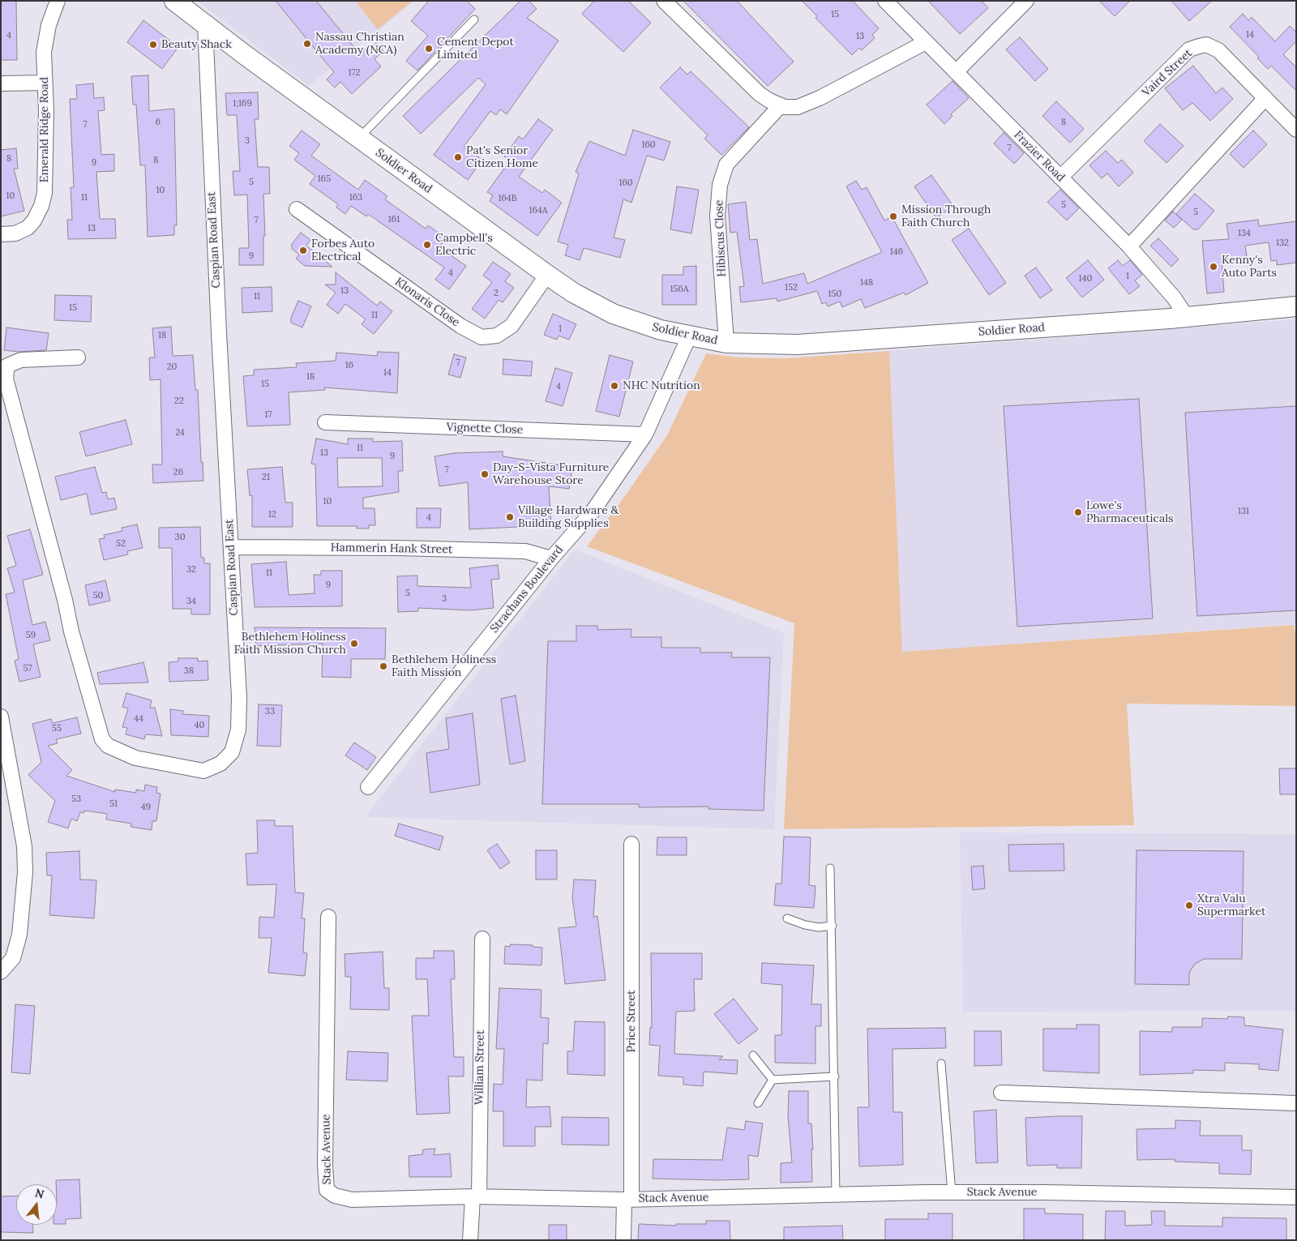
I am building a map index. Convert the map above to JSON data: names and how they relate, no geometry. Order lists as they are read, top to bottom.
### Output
{
  "streets": {
    "main road": ["Soldier Road"],
    "street": [
      "Vaird Street",
      "Emerald Ridge Road",
      "Frazier Road",
      "Hibiscus Close",
      "Caspian Road East",
      "Klonaris Close",
      "Vignette Close",
      "Hammerin Hank Street",
      "Strachans Boulevard",
      "Price Street",
      "William Street",
      "Stack Avenue"
    ]
  },
  "crossings": [
    ["Vaird Street", "Frazier Road"],
    ["Frazier Road", "Soldier Road"],
    ["Soldier Road", "Hibiscus Close"],
    ["Soldier Road", "Caspian Road East"],
    ["Soldier Road", "Klonaris Close"],
    ["Soldier Road", "Strachans Boulevard"],
    ["Caspian Road East", "Hammerin Hank Street"],
    ["Vignette Close", "Strachans Boulevard"],
    ["Hammerin Hank Street", "Strachans Boulevard"],
    ["Price Street", "Stack Avenue"],
    ["William Street", "Stack Avenue"]
  ],
  "places": [
    "Nassau Christian Academy (NCA)",
    "Beauty Shack",
    "Cement Depot Limited",
    "Pat's Senior Citizen Home",
    "Mission Through Faith Church",
    "Campbell's Electric",
    "Forbes Auto Electrical",
    "Kenny's Auto Parts",
    "NHC Nutrition",
    "Day-S-Vista Furniture Warehouse Store",
    "Lowe's Pharmaceuticals",
    "Village Hardware & Building Supplies",
    "Bethlehem Holiness Faith Mission Church",
    "Bethlehem Holiness Faith Mission",
    "Xtra Valu Supermarket"
  ],
  "house_numbers": [
    "15",
    "14",
    "4",
    "13",
    "172",
    "1;169",
    "6",
    "8",
    "7",
    "3",
    "160",
    "7",
    "8",
    "8",
    "9",
    "165",
    "5",
    "160",
    "10",
    "10",
    "11",
    "163",
    "164B",
    "5",
    "164A",
    "5",
    "161",
    "7",
    "13",
    "134",
    "132",
    "146",
    "9",
    "4",
    "1",
    "140",
    "148",
    "152",
    "156A",
    "13",
    "2",
    "150",
    "11",
    "15",
    "11",
    "1",
    "18",
    "7",
    "16",
    "20",
    "14",
    "18",
    "15",
    "4",
    "22",
    "17",
    "24",
    "11",
    "13",
    "9",
    "7",
    "26",
    "21",
    "10",
    "131",
    "12",
    "4",
    "30",
    "52",
    "32",
    "11",
    "9",
    "5",
    "50",
    "3",
    "34",
    "59",
    "57",
    "38",
    "33",
    "44",
    "40",
    "55",
    "53",
    "51",
    "49"
  ],
  "north": "top"
}
